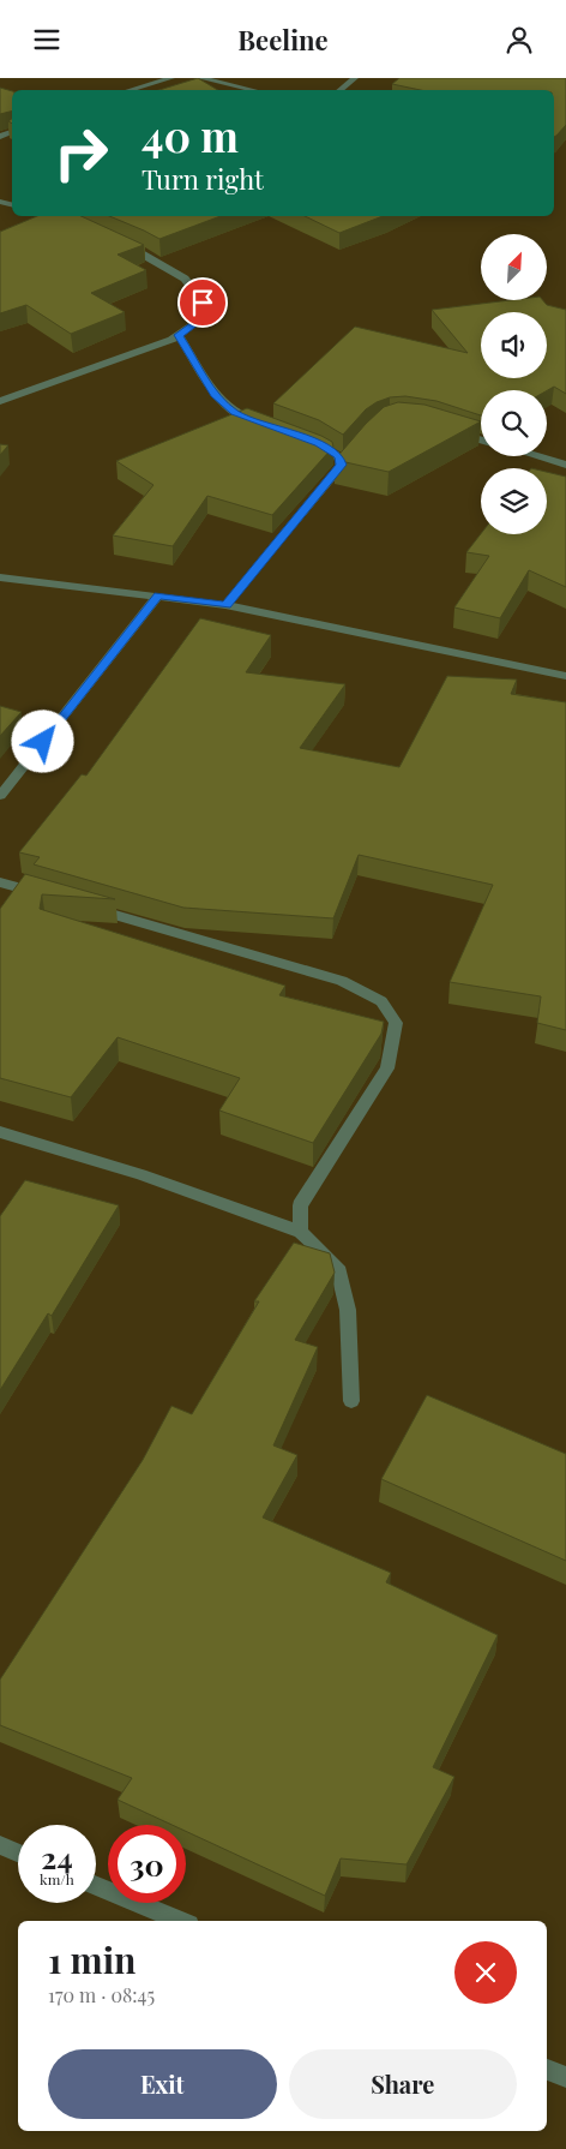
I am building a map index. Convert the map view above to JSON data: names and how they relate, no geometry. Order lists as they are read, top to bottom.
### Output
{
  "north": "top right",
  "page": {
    "header": "Beeline",
    "turn": ["40 m", "Turn right"],
    "speed": "24 km/h",
    "limit": "30",
    "heading": ["1 min", "170 m · 08:45"],
    "buttons": ["Exit", "Share"]
  }
}
